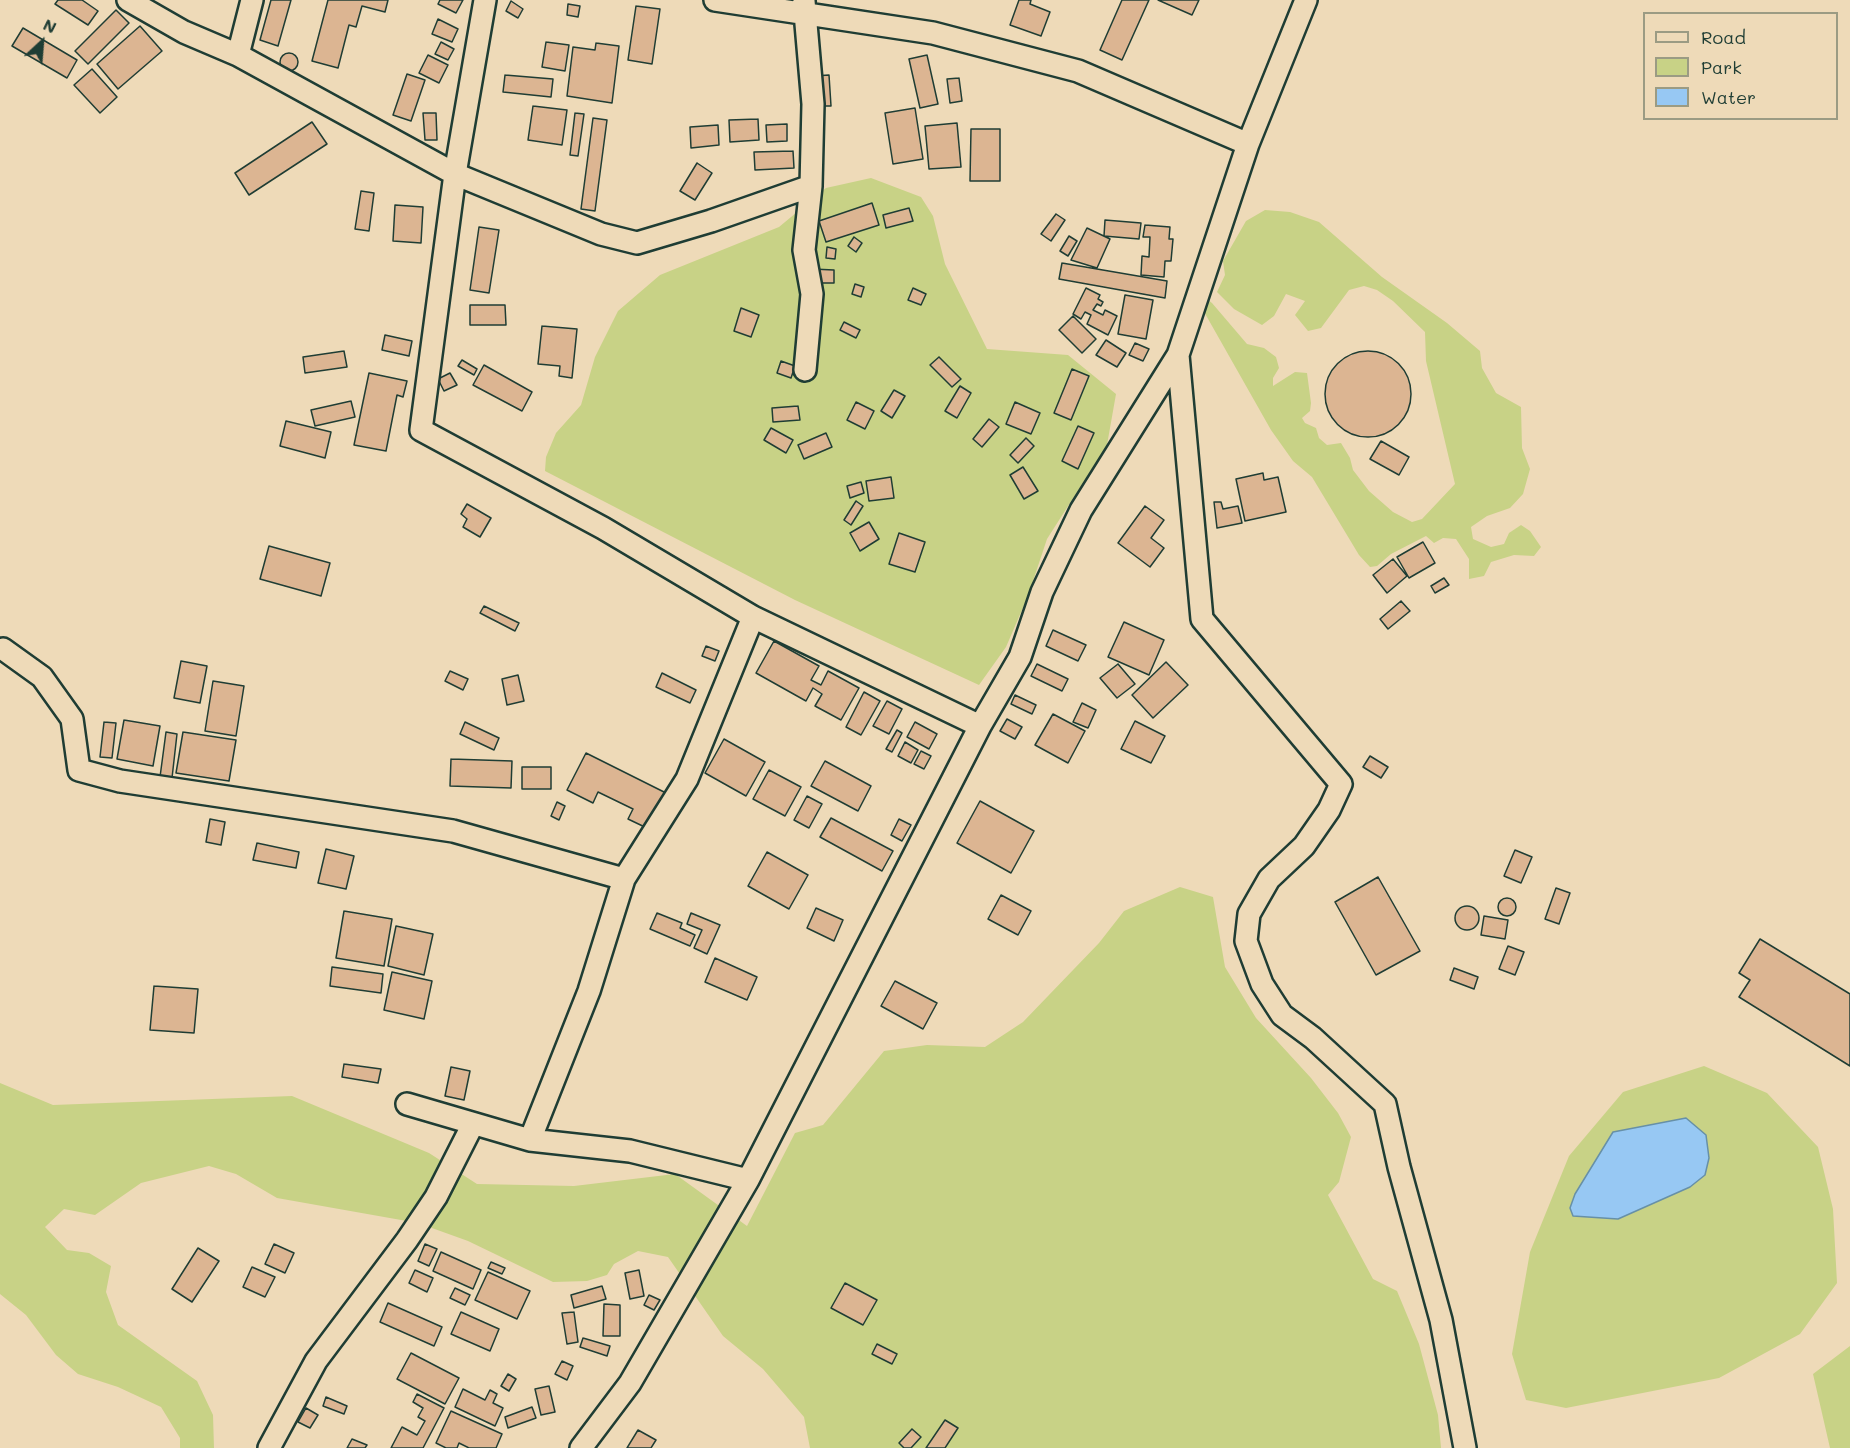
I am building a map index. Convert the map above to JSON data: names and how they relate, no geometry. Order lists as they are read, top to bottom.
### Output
{
  "legend": ["Road", "Park", "Water"],
  "north": "top right"
}
